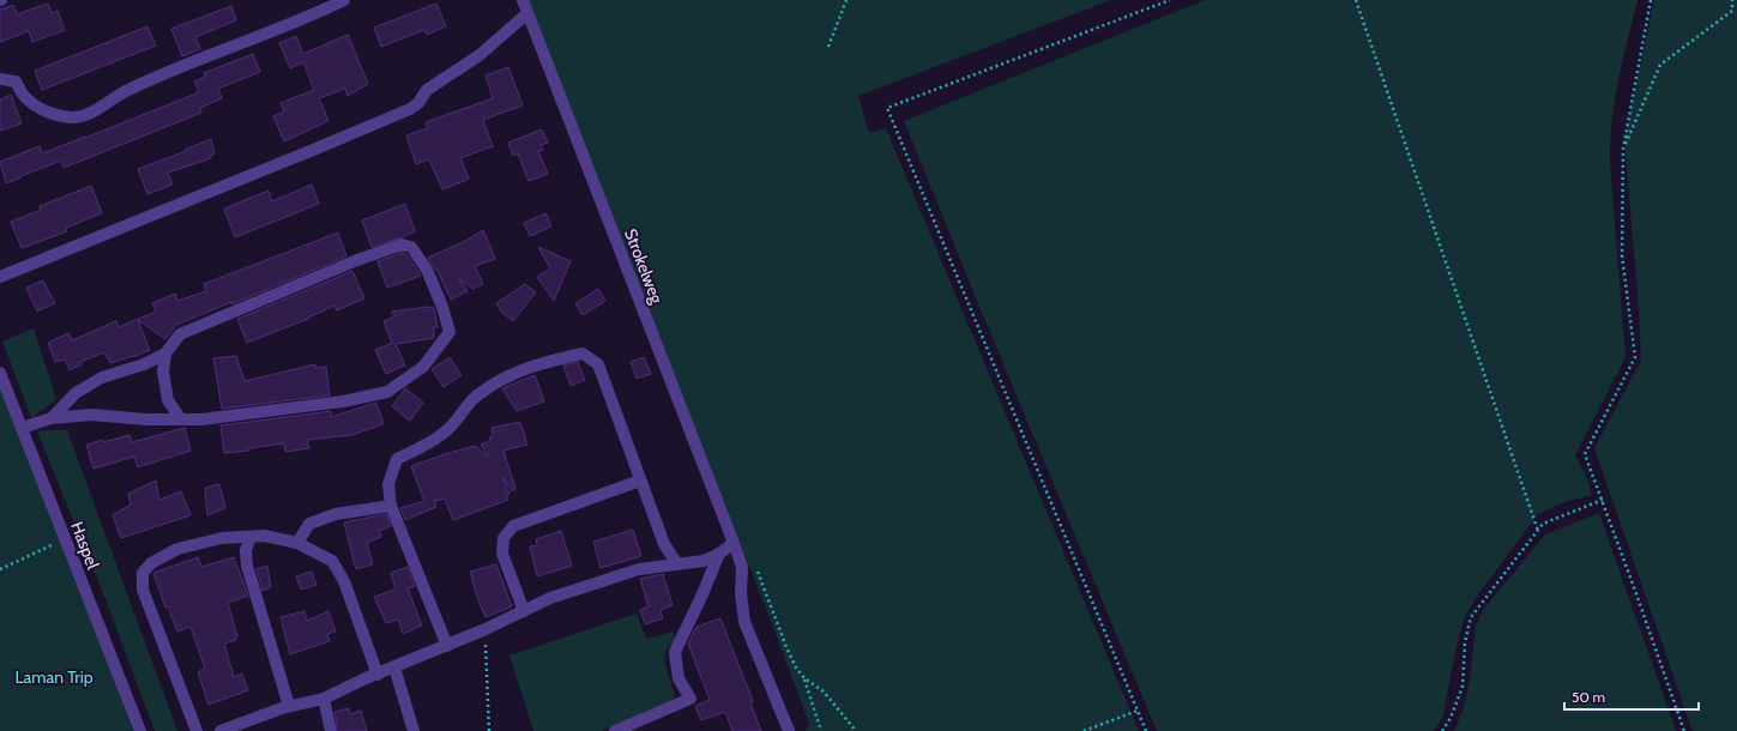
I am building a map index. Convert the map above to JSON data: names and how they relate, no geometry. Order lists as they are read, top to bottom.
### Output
{
  "streets": {
    "street": ["Strokelweg", "Haspel"]
  },
  "parks": ["Laman Trip"],
  "scale_bar": "50 m"
}
